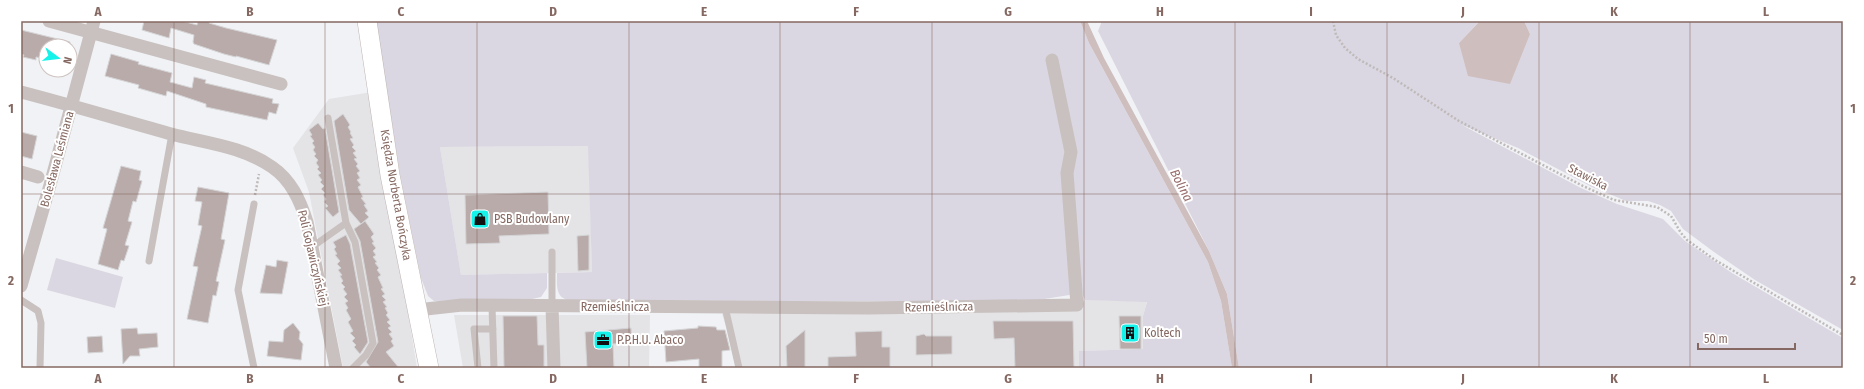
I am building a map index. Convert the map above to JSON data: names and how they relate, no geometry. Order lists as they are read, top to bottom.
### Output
{
  "streets": {
    "street": [
      "Bolesława Leśmiana",
      "Księdza Norberta Bończyka",
      "Poli Gojawiczyńskiej",
      "Rzemieślnicza"
    ],
    "path": ["Stawiska"]
  },
  "crossings": [
    ["Bolesława Leśmiana", "Poli Gojawiczyńskiej"],
    ["Księdza Norberta Bończyka", "Rzemieślnicza"]
  ],
  "water": ["Bolina"],
  "places": {
    "shop": ["PSB Budowlany"],
    "building": ["Koltech"],
    "office": ["P.P.H.U. Abaco"]
  },
  "scale_bar": "50 m",
  "north": "right",
  "grid": {
    "columns": [
      "A",
      "B",
      "C",
      "D",
      "E",
      "F",
      "G",
      "H",
      "I",
      "J",
      "K",
      "L"
    ],
    "rows": ["1", "2"]
  }
}
